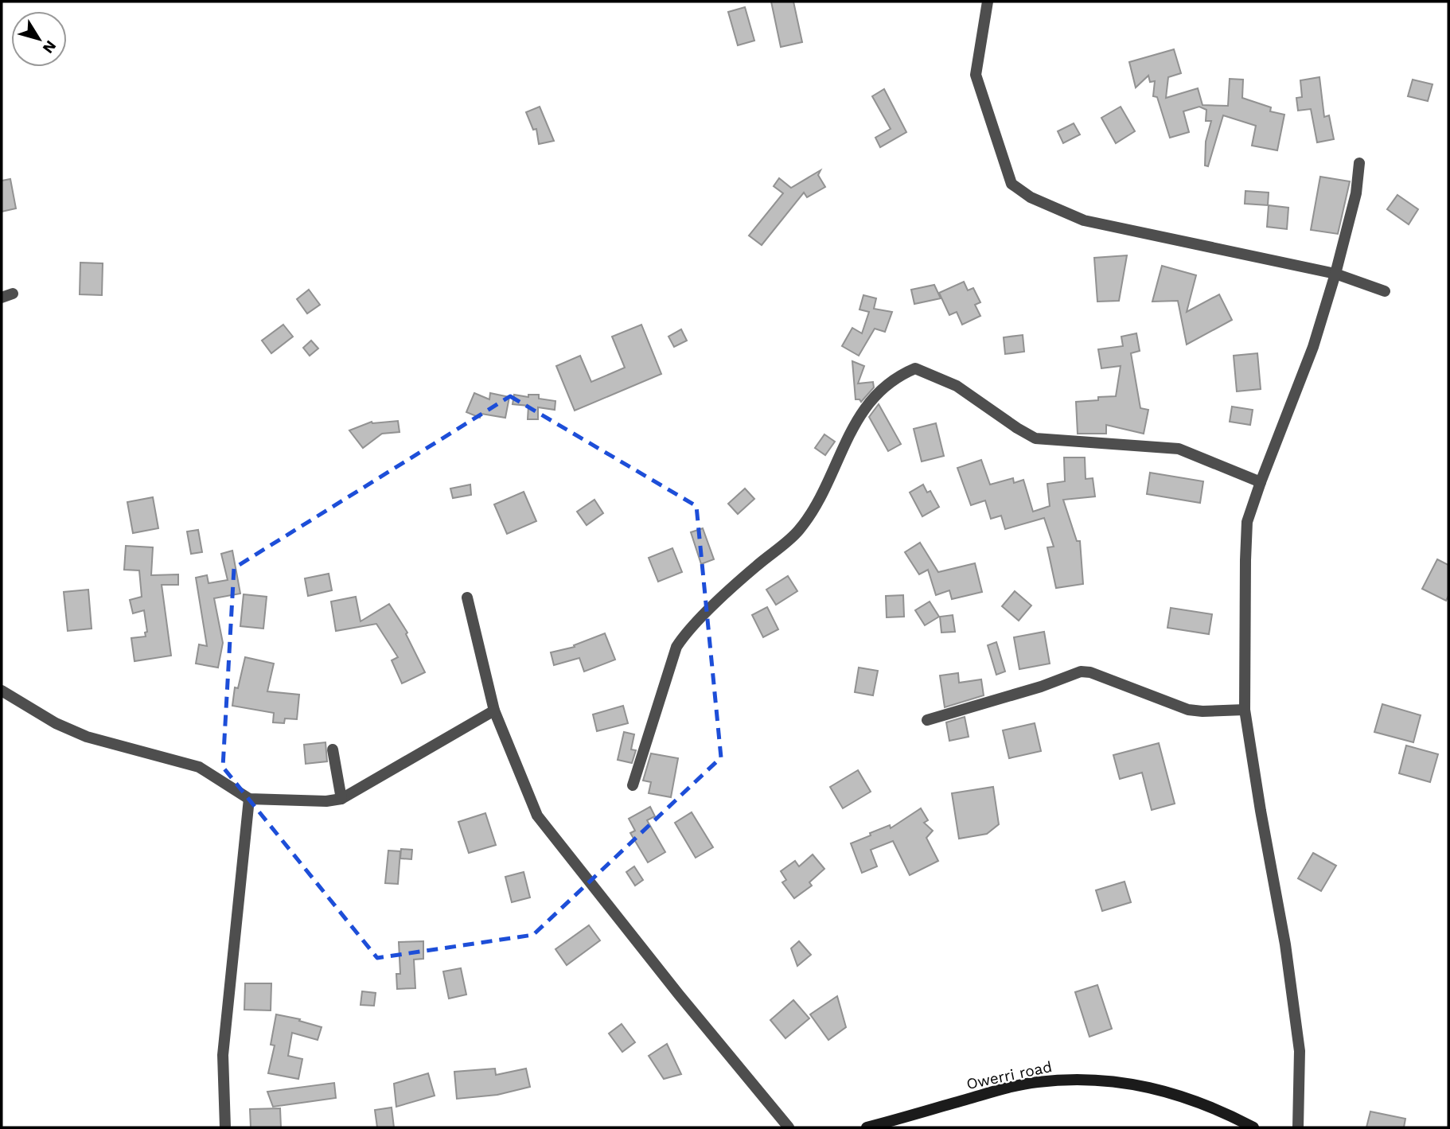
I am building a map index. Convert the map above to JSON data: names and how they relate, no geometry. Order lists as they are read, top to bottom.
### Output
{
  "streets": {
    "main road": ["Owerri road"]
  },
  "north": "bottom right"
}
